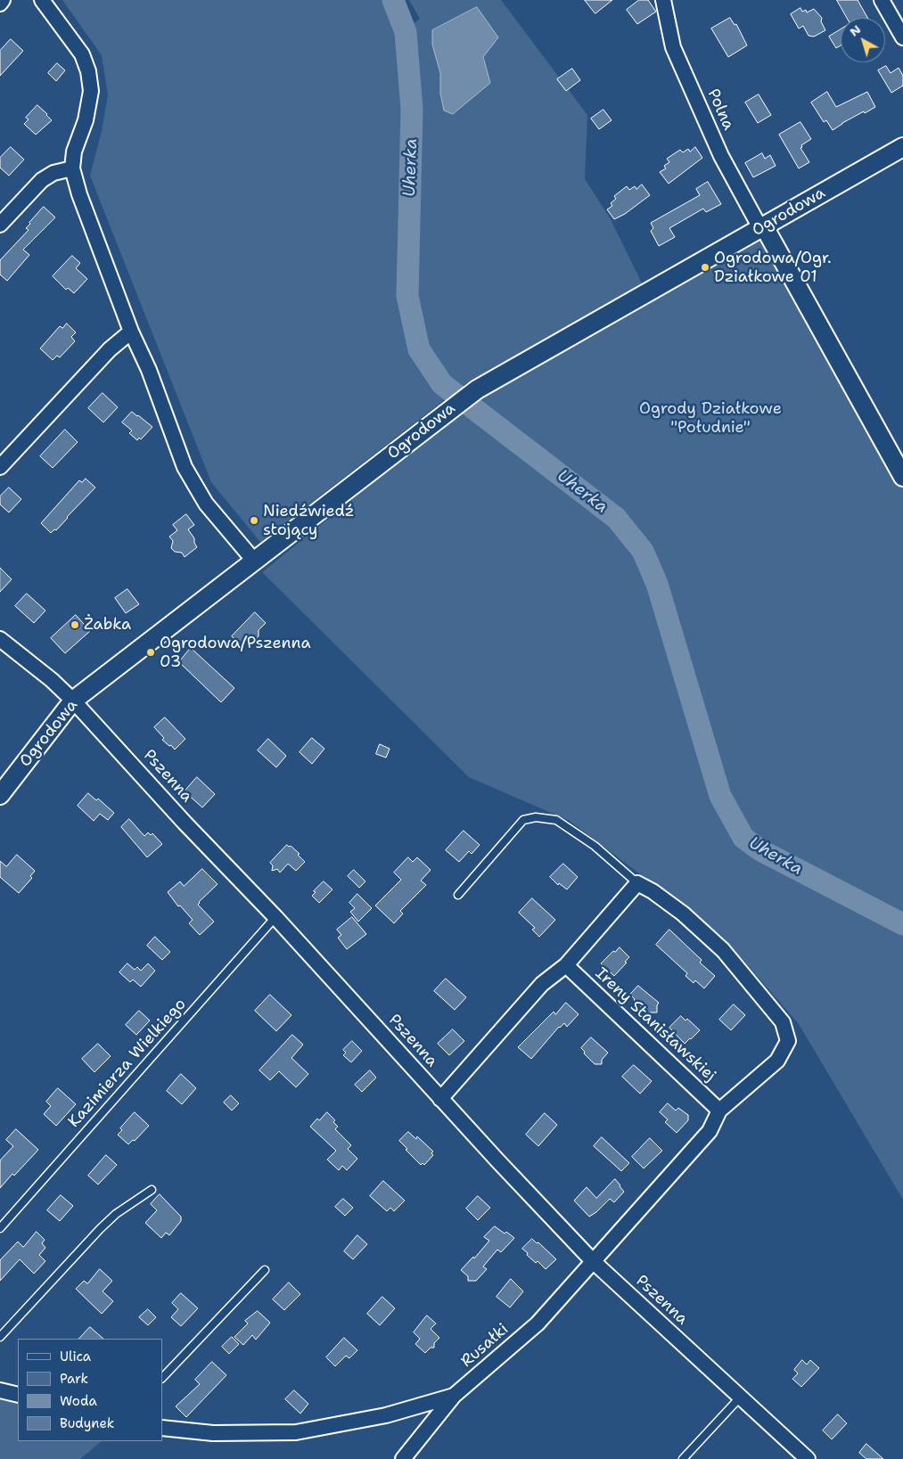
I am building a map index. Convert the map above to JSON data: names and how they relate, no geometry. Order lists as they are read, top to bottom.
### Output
{
  "streets": {
    "street": [
      "Polna",
      "Ogrodowa",
      "Pszenna",
      "Ireny Stanisławskiej",
      "Rusałki"
    ],
    "lane": ["Kazimierza Wielkiego"]
  },
  "crossings": [
    ["Polna", "Ogrodowa"],
    ["Ogrodowa", "Pszenna"],
    ["Pszenna", "Kazimierza Wielkiego"],
    ["Pszenna", "Rusałki"],
    ["Ireny Stanisławskiej", "Rusałki"]
  ],
  "water": ["Uherka"],
  "parks": ["Ogrody Działkowe \"Południe\""],
  "places": [
    "Ogrodowa/Ogr. Działkowe 01",
    "Niedźwiedź stojący",
    "Żabka",
    "Ogrodowa/Pszenna 03"
  ],
  "legend": [
    "Ulica",
    "Park",
    "Woda",
    "Budynek"
  ],
  "north": "top left"
}
